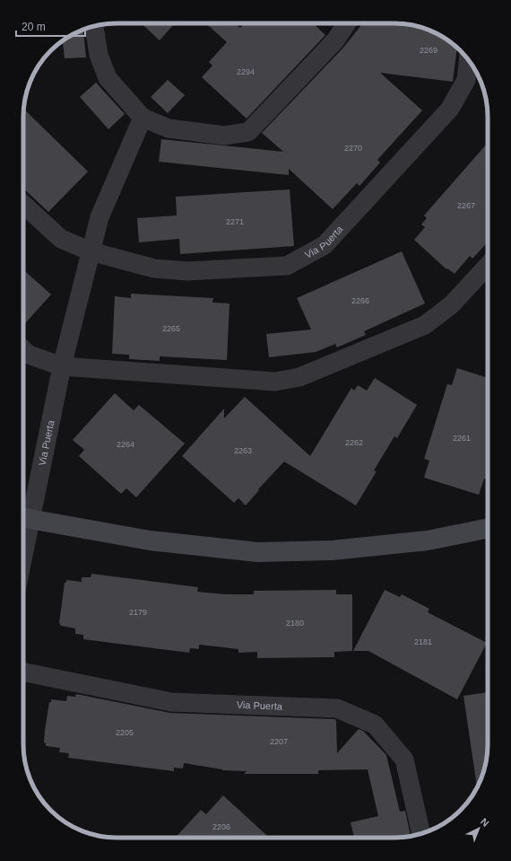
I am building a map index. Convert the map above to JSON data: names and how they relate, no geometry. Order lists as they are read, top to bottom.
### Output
{
  "streets": {
    "street": ["Via Puerta"]
  },
  "house_numbers": [
    "2269",
    "2294",
    "2270",
    "2267",
    "2271",
    "2266",
    "2265",
    "2261",
    "2262",
    "2264",
    "2263",
    "2179",
    "2180",
    "2181",
    "2205",
    "2207",
    "2206"
  ],
  "scale_bar": "20 m",
  "north": "top right"
}
